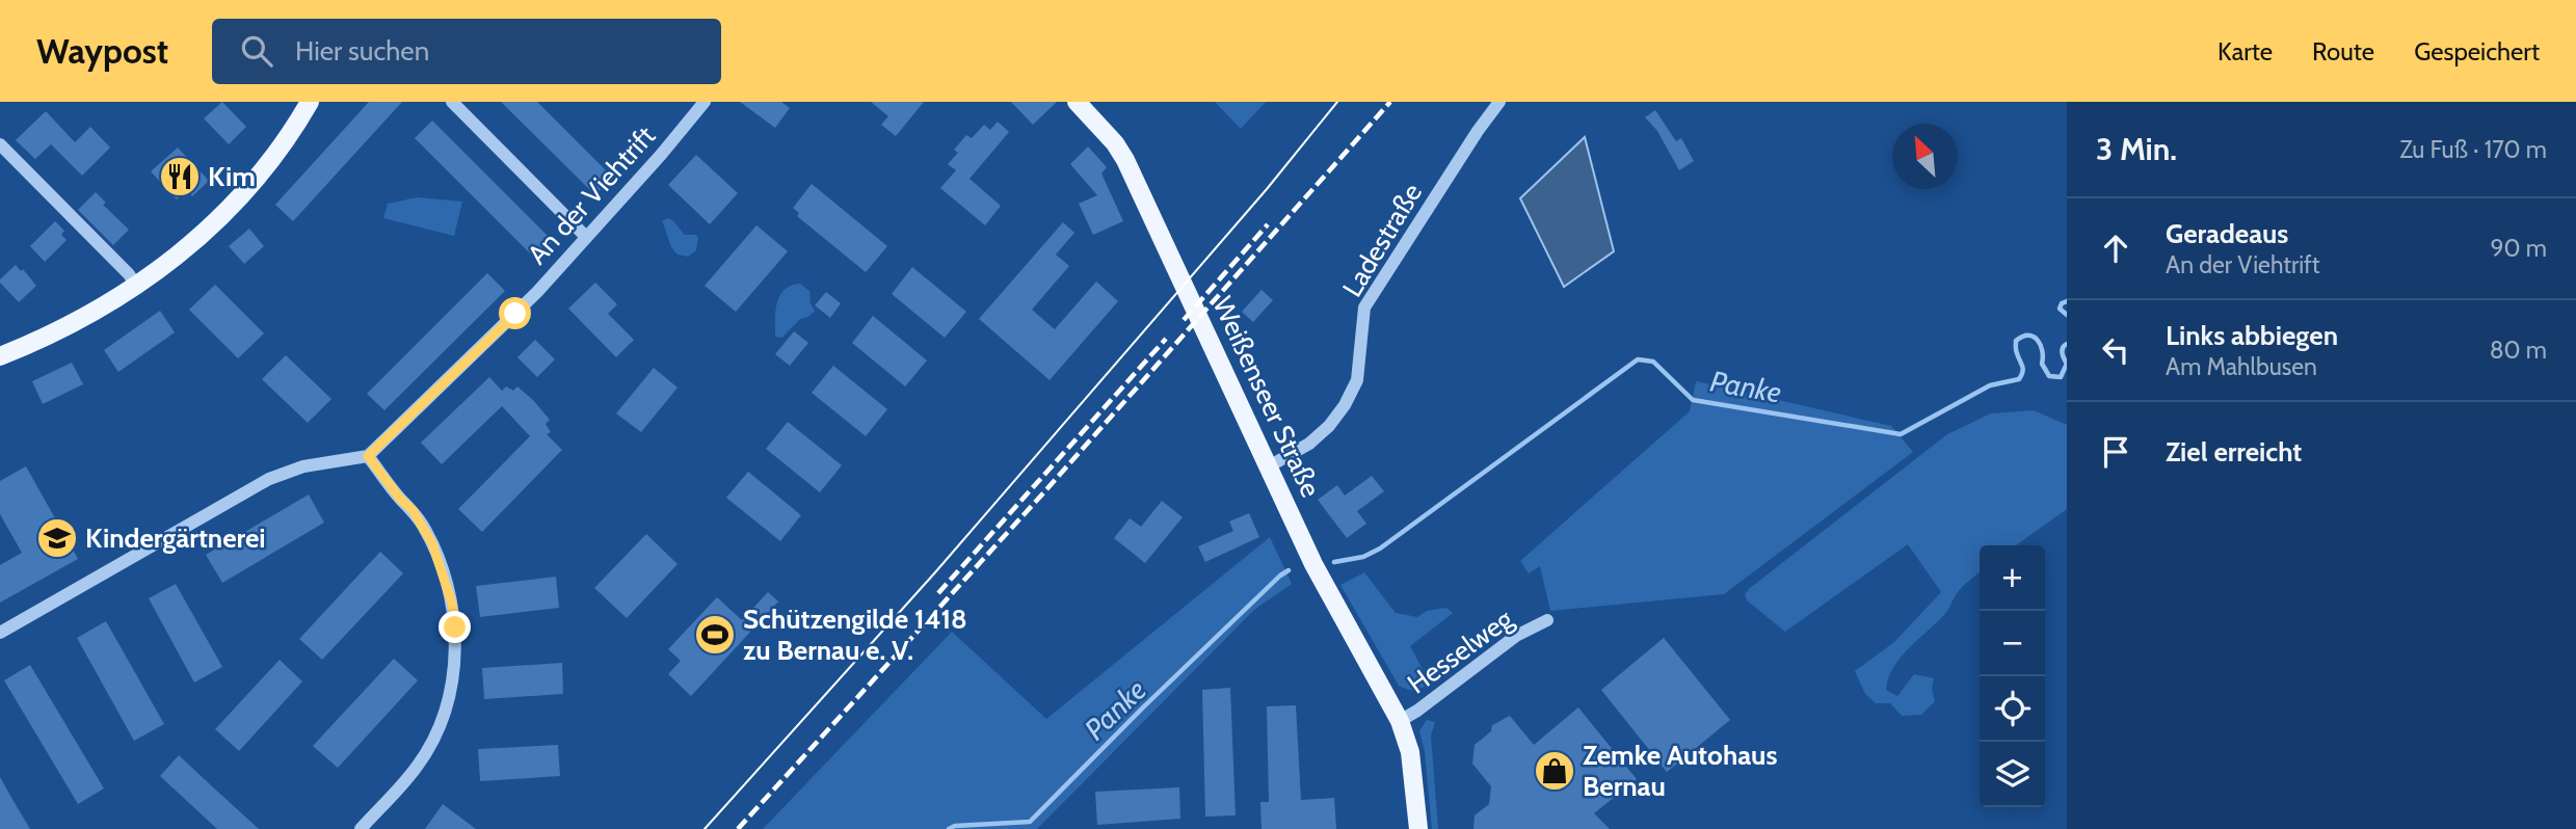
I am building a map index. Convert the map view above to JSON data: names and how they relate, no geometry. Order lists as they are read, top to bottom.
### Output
{
  "streets": {
    "main road": ["Weißenseer Straße"],
    "street": ["An der Viehtrift", "Ladestraße", "Hesselweg"]
  },
  "crossings": [
    ["Ladestraße", "Weißenseer Straße"],
    ["Weißenseer Straße", "Hesselweg"]
  ],
  "water": ["Panke"],
  "places": {
    "restaurant": ["Kim"],
    "school or university": ["Kindergärtnerei"],
    "sports": ["Schützengilde 1418 zu Bernau e. V."],
    "shop": ["Zemke Autohaus Bernau"]
  },
  "north": "top left",
  "page": {
    "header": "Waypost",
    "search": "Hier suchen",
    "nav": ["Karte", "Route", "Gespeichert"],
    "heading": ["3 Min.", "Zu Fuß · 170 m"],
    "list": [
      ["Geradeaus", "An der Viehtrift", "90 m"],
      ["Links abbiegen", "Am Mahlbusen", "80 m"],
      "Ziel erreicht"
    ],
    "map_buttons": ["+", "−"]
  }
}
